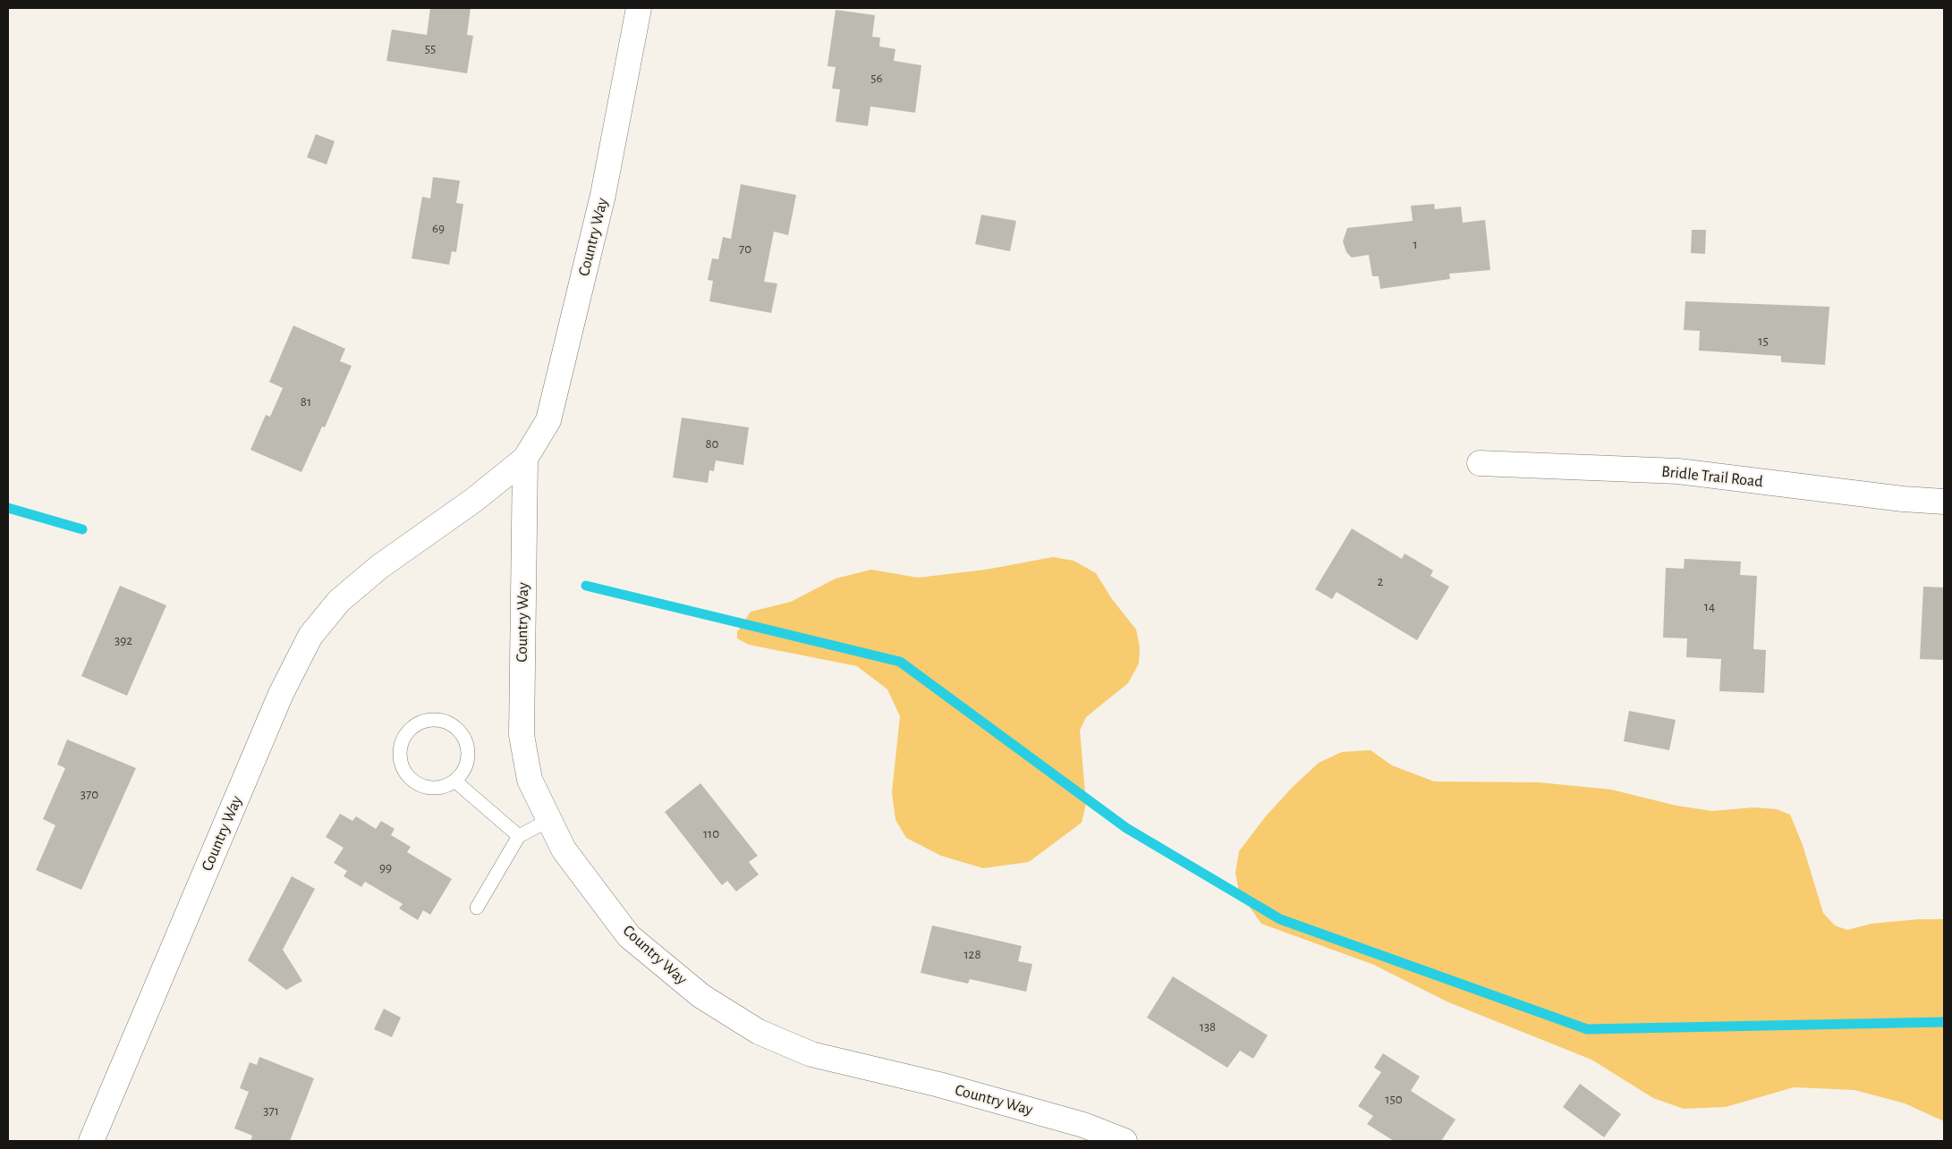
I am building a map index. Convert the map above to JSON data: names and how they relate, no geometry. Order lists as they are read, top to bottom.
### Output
{
  "streets": {
    "street": ["Country Way", "Bridle Trail Road"]
  },
  "house_numbers": [
    "55",
    "56",
    "69",
    "1",
    "70",
    "15",
    "81",
    "80",
    "2",
    "14",
    "392",
    "370",
    "110",
    "99",
    "128",
    "138",
    "150",
    "371"
  ]
}
